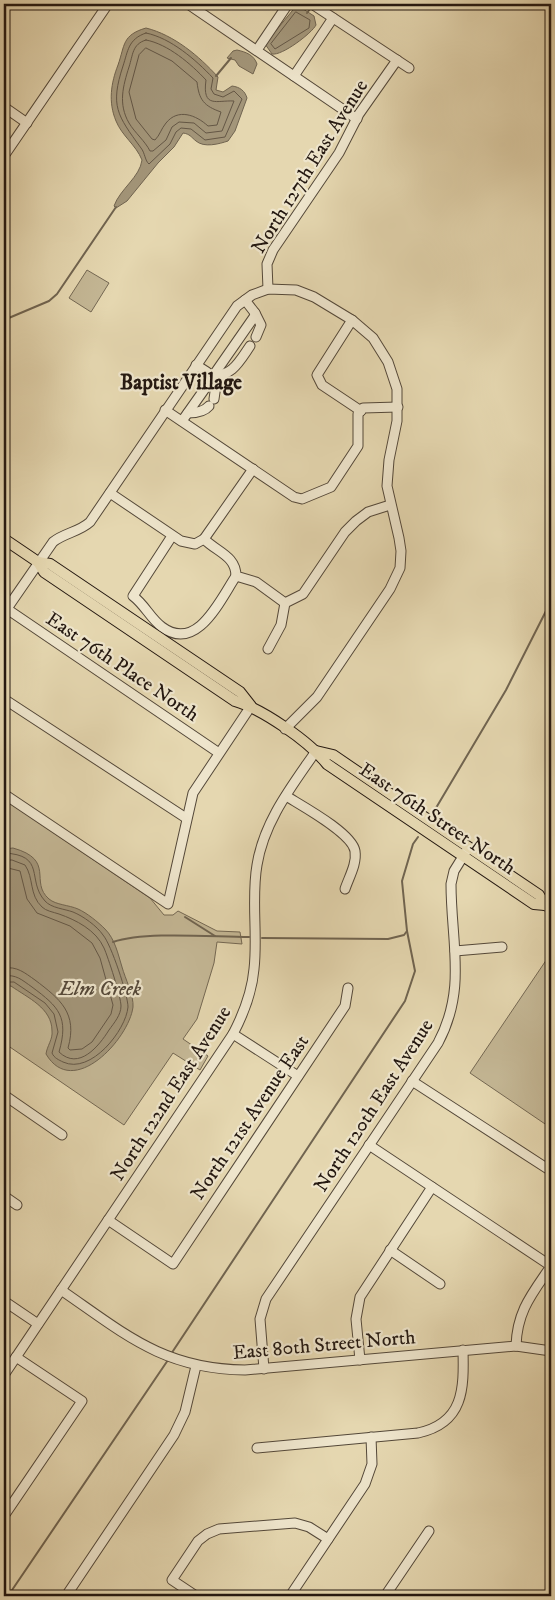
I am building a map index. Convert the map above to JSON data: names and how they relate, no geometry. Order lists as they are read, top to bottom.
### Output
{
  "streets": {
    "main road": ["East 76th Street North"],
    "street": [
      "North 127th East Avenue",
      "East 76th Place North",
      "North 122nd East Avenue",
      "North 120th East Avenue",
      "North 121st Avenue East",
      "East 80th Street North"
    ]
  },
  "crossings": [
    ["East 76th Street North", "North 122nd East Avenue"],
    ["East 76th Street North", "North 120th East Avenue"],
    ["North 122nd East Avenue", "North 121st Avenue East"],
    ["North 122nd East Avenue", "East 80th Street North"],
    ["North 120th East Avenue", "East 80th Street North"]
  ],
  "districts": ["Baptist Village"],
  "parks": ["Elm Creek"]
}
